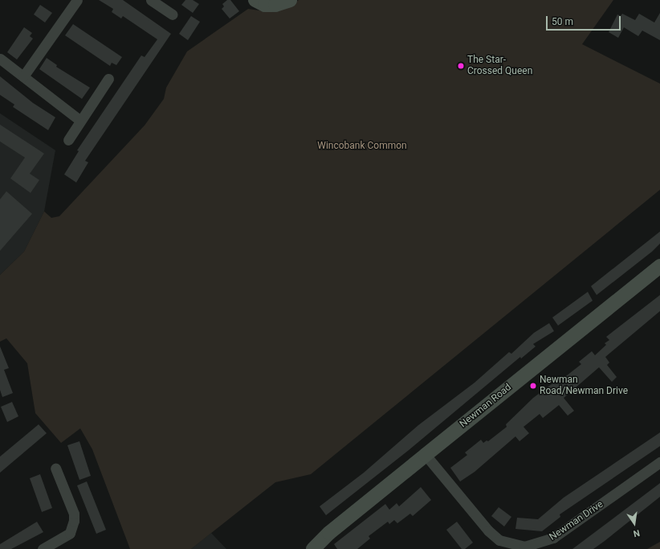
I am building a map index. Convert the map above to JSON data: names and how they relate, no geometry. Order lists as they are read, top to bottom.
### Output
{
  "streets": {
    "street": ["Newman Road", "Newman Drive"]
  },
  "crossings": [
    ["Newman Road", "Newman Drive"]
  ],
  "parks": ["Wincobank Common"],
  "places": ["The Star- Crossed Queen", "Newman Road/Newman Drive"],
  "scale_bar": "50 m",
  "north": "bottom"
}
